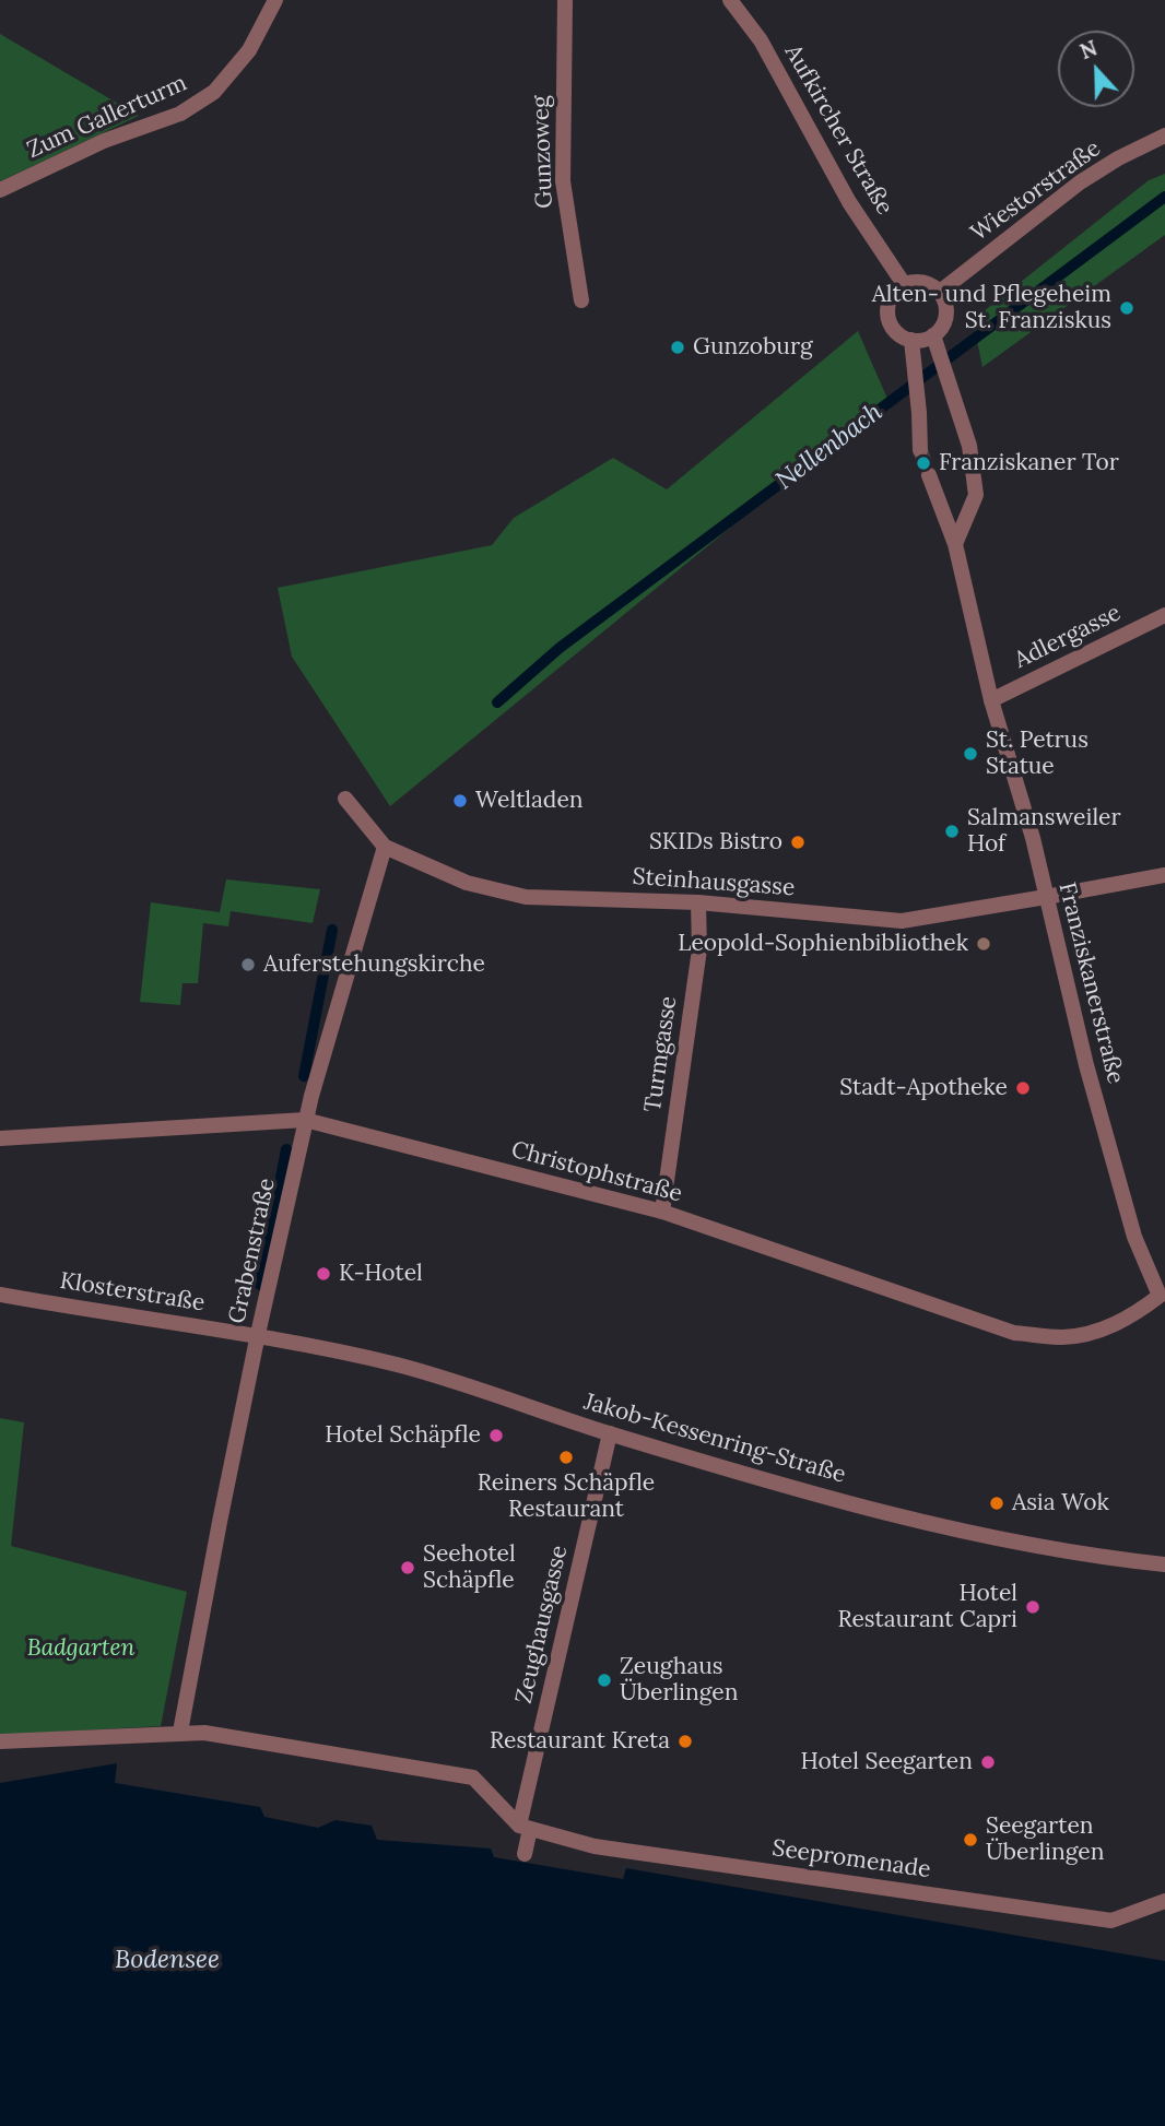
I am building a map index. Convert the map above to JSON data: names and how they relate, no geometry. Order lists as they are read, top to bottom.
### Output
{
  "streets": {
    "street": [
      "Zum Gallerturm",
      "Aufkircher Straße",
      "Gunzoweg",
      "Wiestorstraße",
      "Adlergasse",
      "Steinhausgasse",
      "Franziskanerstraße",
      "Turmgasse",
      "Christophstraße",
      "Grabenstraße",
      "Klosterstraße",
      "Jakob-Kessenring-Straße",
      "Zeughausgasse",
      "Seepromenade"
    ]
  },
  "crossings": [
    ["Aufkircher Straße", "Wiestorstraße"],
    ["Adlergasse", "Franziskanerstraße"],
    ["Steinhausgasse", "Franziskanerstraße"],
    ["Steinhausgasse", "Turmgasse"],
    ["Steinhausgasse", "Grabenstraße"],
    ["Franziskanerstraße", "Christophstraße"],
    ["Turmgasse", "Christophstraße"],
    ["Christophstraße", "Grabenstraße"],
    ["Grabenstraße", "Klosterstraße"],
    ["Grabenstraße", "Jakob-Kessenring-Straße"],
    ["Klosterstraße", "Jakob-Kessenring-Straße"],
    ["Jakob-Kessenring-Straße", "Zeughausgasse"],
    ["Zeughausgasse", "Seepromenade"]
  ],
  "water": ["Nellenbach", "Bodensee"],
  "parks": ["Badgarten"],
  "places": [
    "Alten- und Pflegeheim St. Franziskus",
    "Gunzoburg",
    "Franziskaner Tor",
    "St. Petrus Statue",
    "Weltladen",
    "Salmansweiler Hof",
    "SKIDs Bistro",
    "Leopold-Sophienbibliothek",
    "Auferstehungskirche",
    "Stadt-Apotheke",
    "K-Hotel",
    "Hotel Schäpfle",
    "Reiners Schäpfle Restaurant",
    "Asia Wok",
    "Seehotel Schäpfle",
    "Hotel Restaurant Capri",
    "Zeughaus Überlingen",
    "Restaurant Kreta",
    "Hotel Seegarten",
    "Seegarten Überlingen"
  ],
  "north": "top"
}
